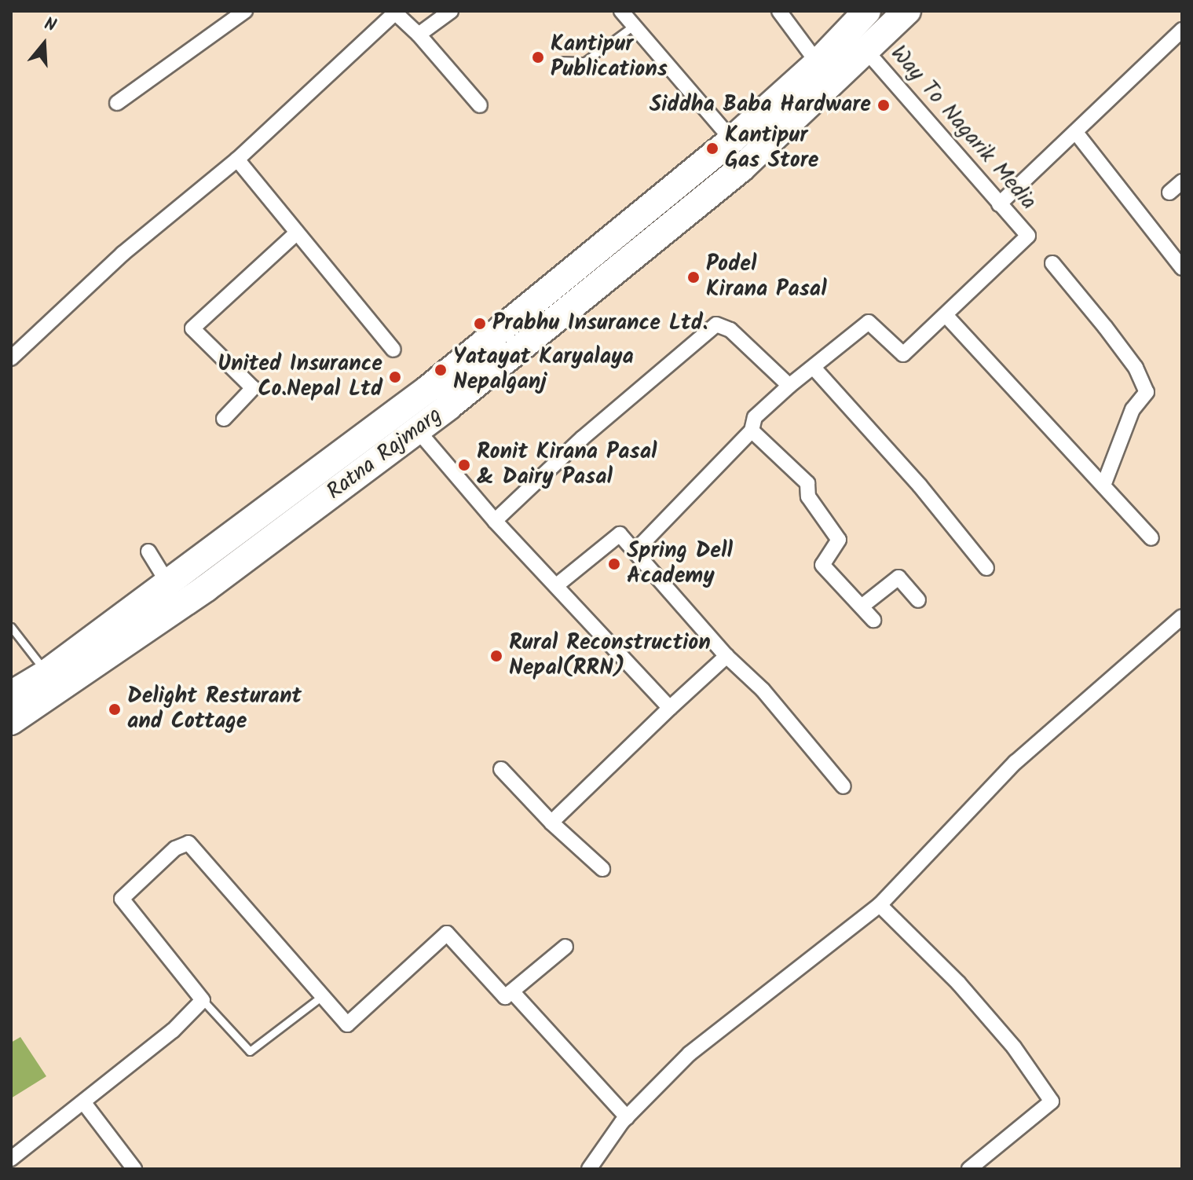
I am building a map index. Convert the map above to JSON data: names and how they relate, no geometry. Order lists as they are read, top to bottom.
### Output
{
  "streets": {
    "highway": ["Ratna Rajmarg"],
    "street": ["Way To Nagarik Media"]
  },
  "crossings": [
    ["Way To Nagarik Media", "Ratna Rajmarg"]
  ],
  "places": [
    "Kantipur Publications",
    "Siddha Baba Hardware",
    "Kantipur Gas Store",
    "Podel Kirana Pasal",
    "Prabhu Insurance Ltd.",
    "Yatayat Karyalaya Nepalganj",
    "United Insurance Co.Nepal Ltd",
    "Ronit Kirana Pasal & Dairy Pasal",
    "Spring Dell Academy",
    "Rural Reconstruction Nepal(RRN)",
    "Delight Resturant and Cottage"
  ],
  "north": "top"
}
